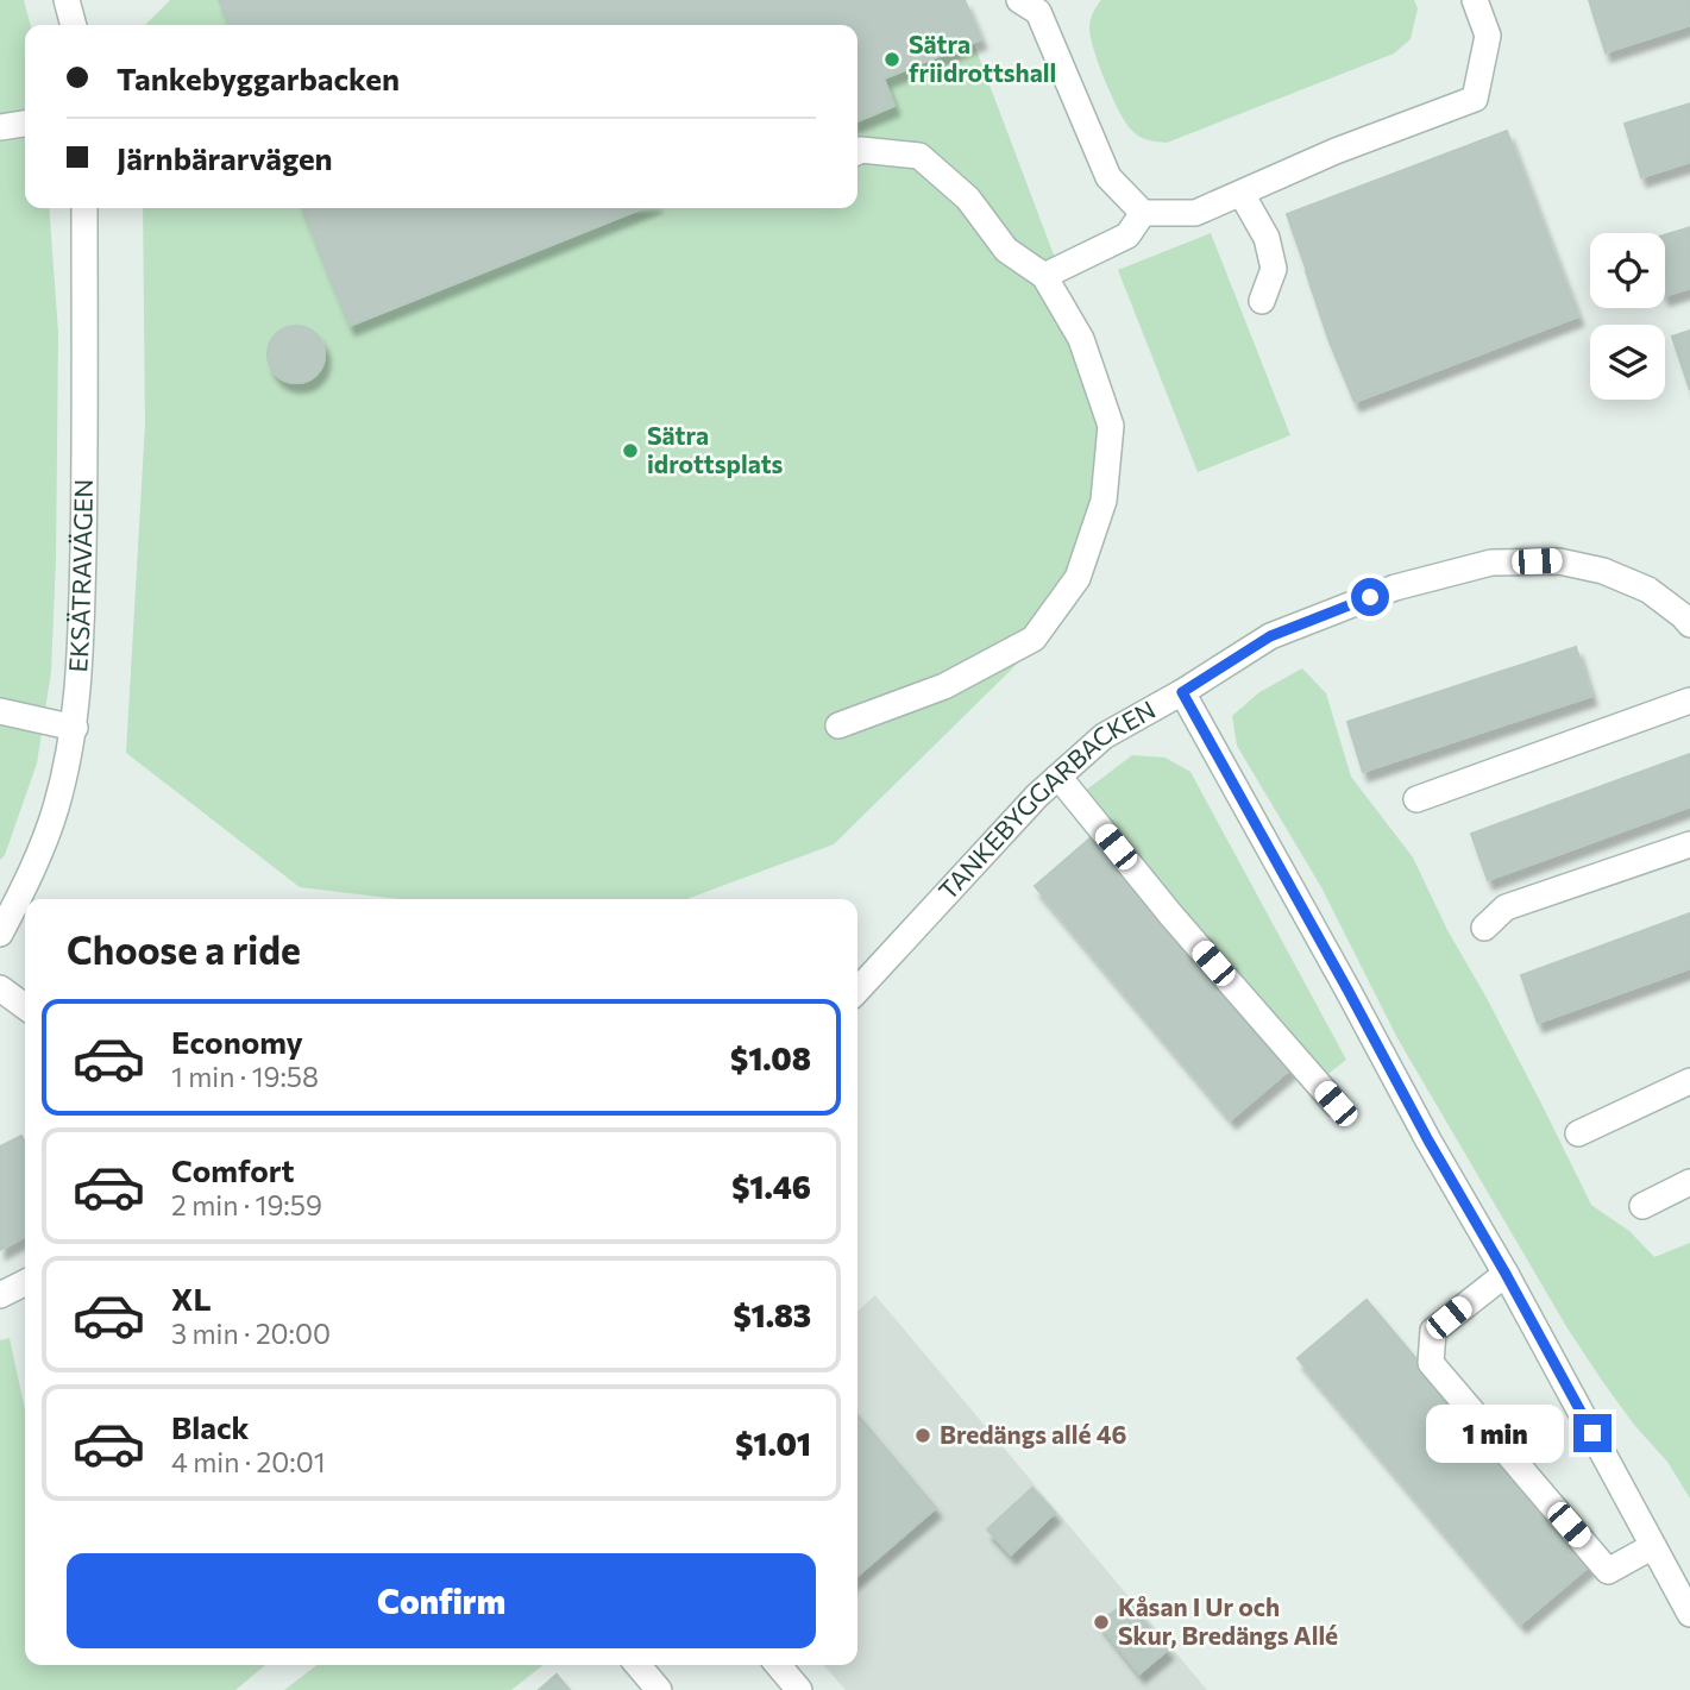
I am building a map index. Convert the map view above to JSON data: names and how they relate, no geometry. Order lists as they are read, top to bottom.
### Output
{
  "streets": {
    "street": ["EKSÄTRAVÄGEN", "TANKEBYGGARBACKEN"]
  },
  "places": [
    "Sätra friidrottshall",
    "Sätra idrottsplats",
    "Bredängs allé 46",
    "Kåsan I Ur och Skur, Bredängs Allé"
  ],
  "page": {
    "banner": ["Tankebyggarbacken", "Järnbärarvägen"],
    "heading": "Choose a ride",
    "list": [
      {
        "name": "Economy",
        "note": "1 min · 19:58",
        "value": "$1.08"
      },
      {
        "name": "Comfort",
        "note": "2 min · 19:59",
        "value": "$1.46"
      },
      {
        "name": "XL",
        "note": "3 min · 20:00",
        "value": "$1.83"
      },
      {
        "name": "Black",
        "note": "4 min · 20:01",
        "value": "$1.01"
      }
    ],
    "bubble": "1 min",
    "buttons": "Confirm"
  }
}
